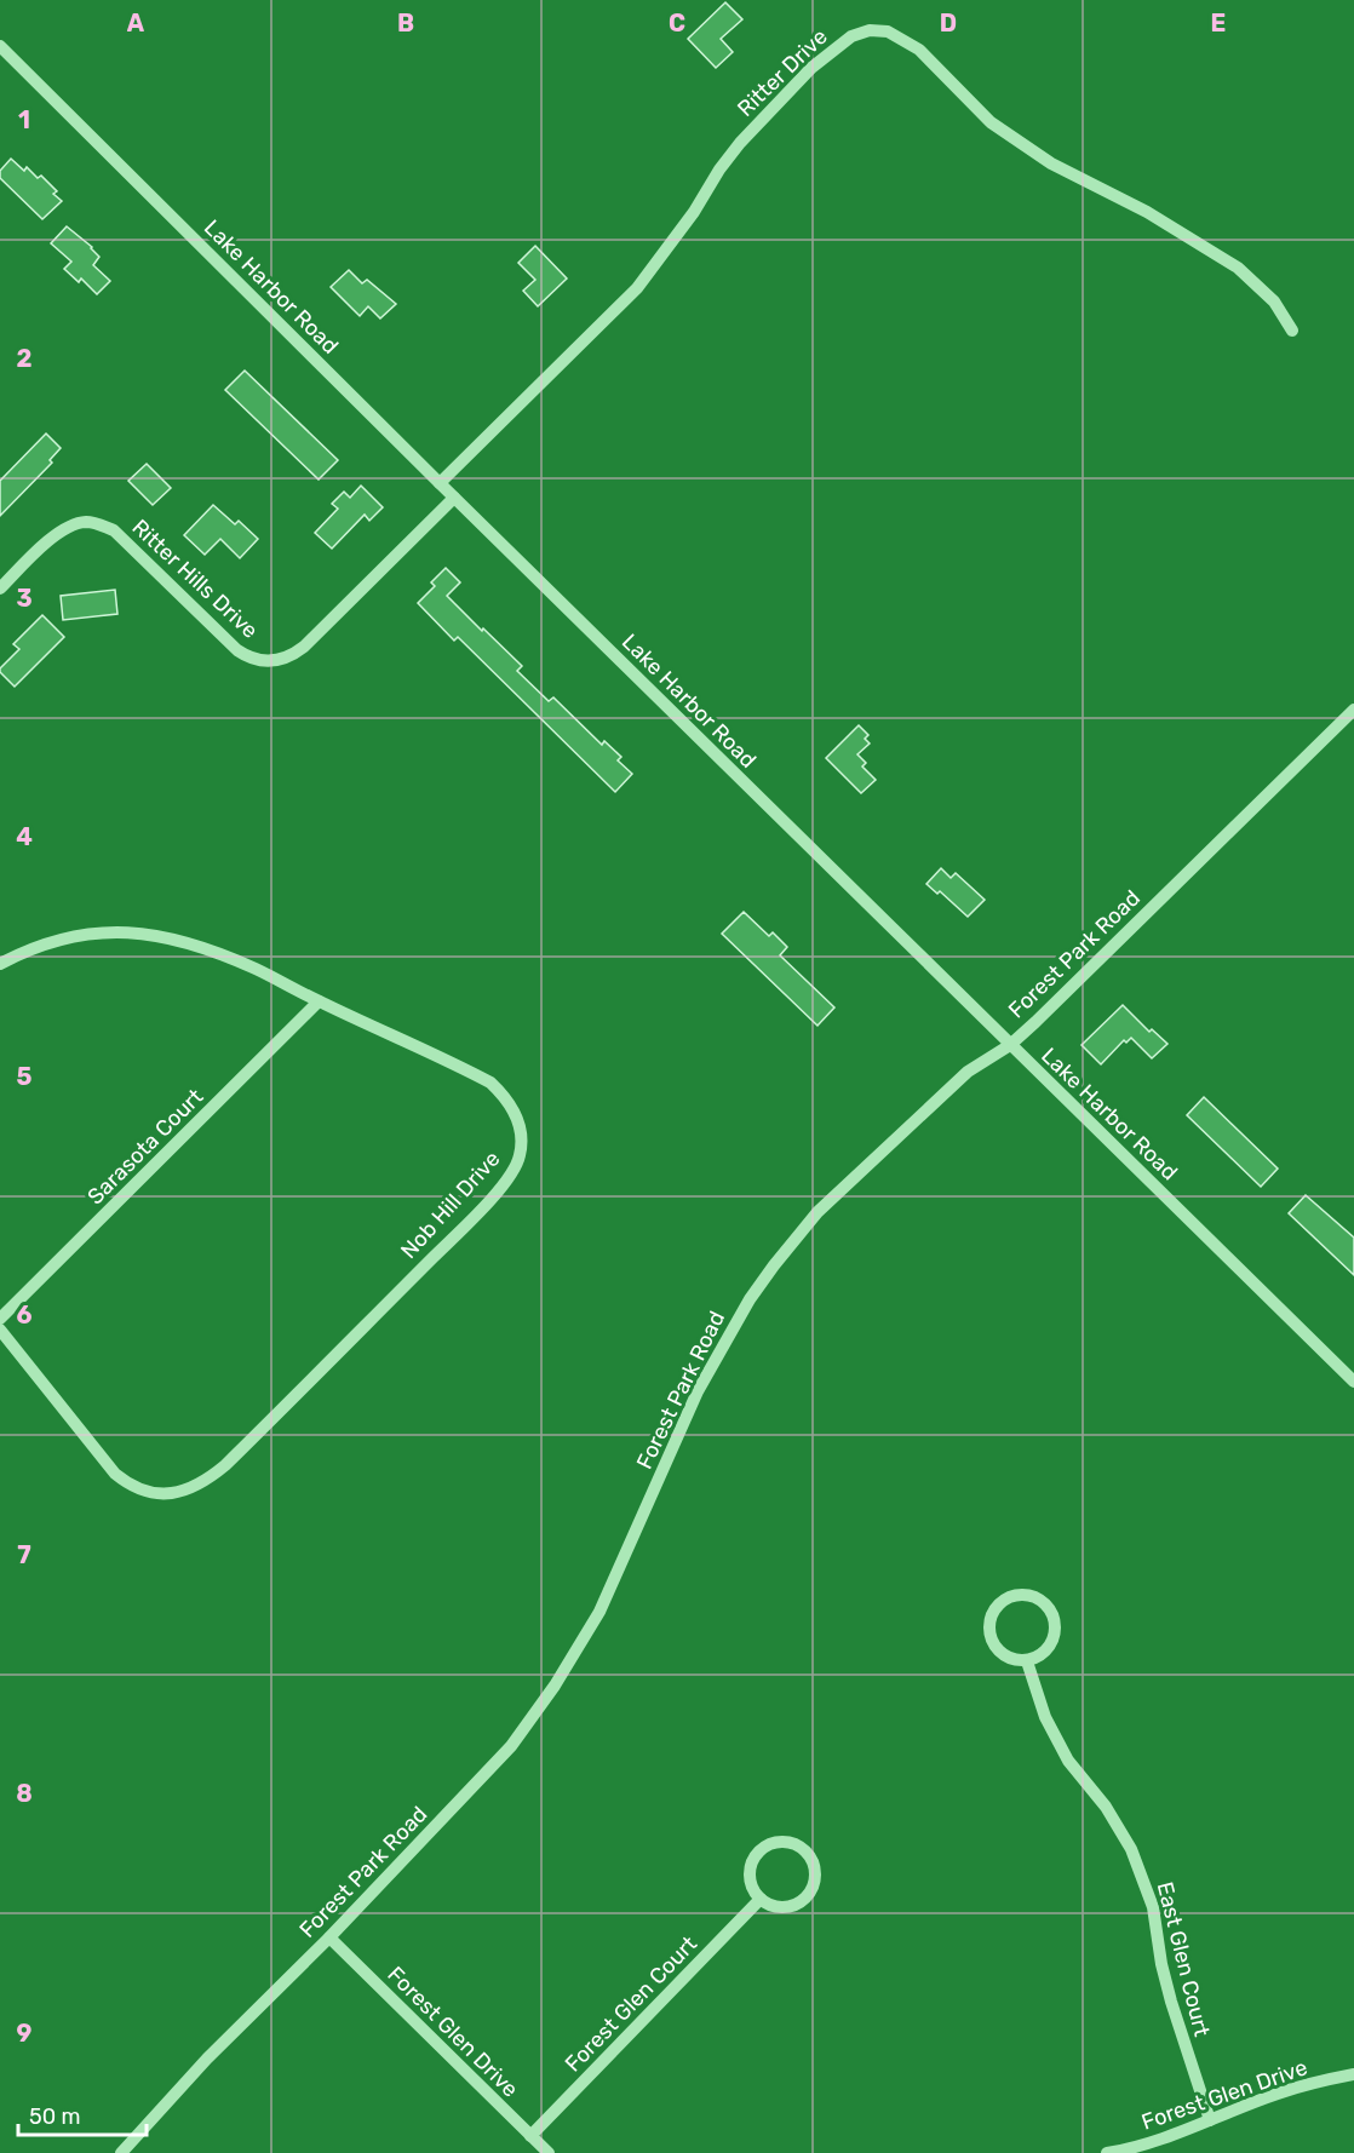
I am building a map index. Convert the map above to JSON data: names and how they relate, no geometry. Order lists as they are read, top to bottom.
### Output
{
  "streets": {
    "street": [
      "Ritter Drive",
      "Lake Harbor Road",
      "Ritter Hills Drive",
      "Forest Park Road",
      "Sarasota Court",
      "Nob Hill Drive",
      "East Glen Court",
      "Forest Glen Court",
      "Forest Glen Drive"
    ]
  },
  "crossings": [
    ["Ritter Drive", "Lake Harbor Road"],
    ["Lake Harbor Road", "Ritter Hills Drive"],
    ["Lake Harbor Road", "Forest Park Road"],
    ["Forest Park Road", "Forest Glen Drive"],
    ["Sarasota Court", "Nob Hill Drive"],
    ["East Glen Court", "Forest Glen Drive"],
    ["Forest Glen Court", "Forest Glen Drive"]
  ],
  "scale_bar": "50 m",
  "grid": {
    "columns": [
      "A",
      "B",
      "C",
      "D",
      "E"
    ],
    "rows": [
      "1",
      "2",
      "3",
      "4",
      "5",
      "6",
      "7",
      "8",
      "9"
    ]
  }
}
